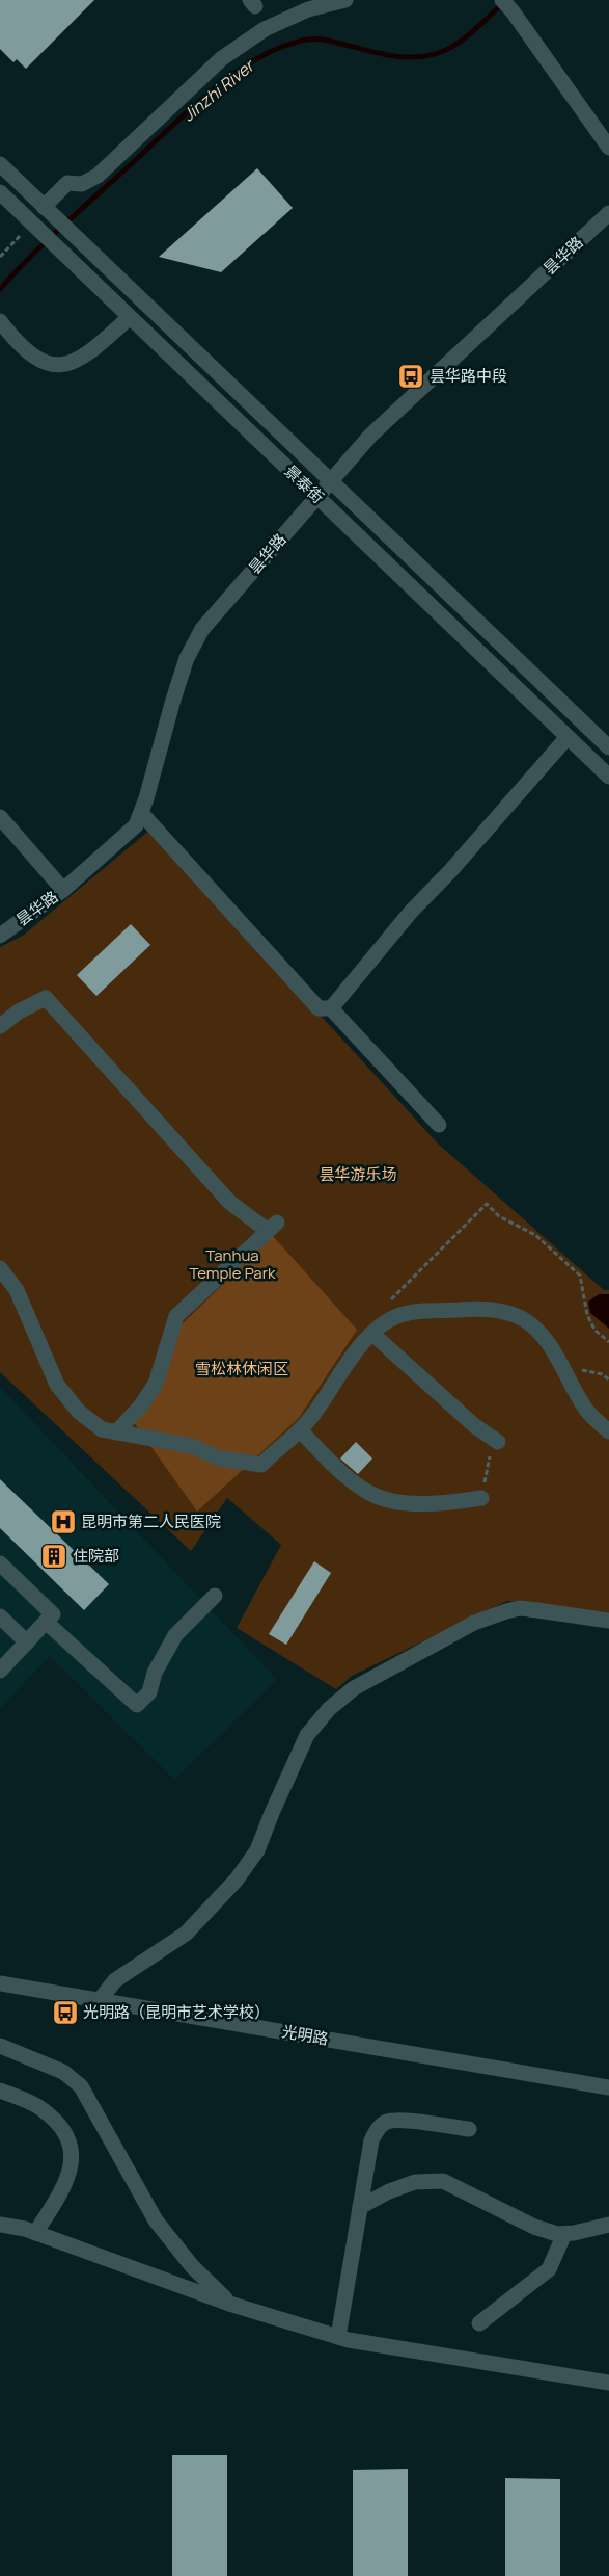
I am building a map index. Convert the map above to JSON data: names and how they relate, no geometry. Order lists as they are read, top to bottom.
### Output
{
  "streets": {
    "street": ["昙华路", "景泰街", "光明路"]
  },
  "crossings": [
    ["昙华路", "景泰街"]
  ],
  "water": ["Jinzhi River"],
  "parks": ["昙华游乐场", "Tanhua Temple Park", "雪松林休闲区"],
  "places": {
    "bus stop": ["昙华路中段", "光明路（昆明市艺术学校）"],
    "hospital": ["昆明市第二人民医院"],
    "building": ["住院部"]
  }
}
